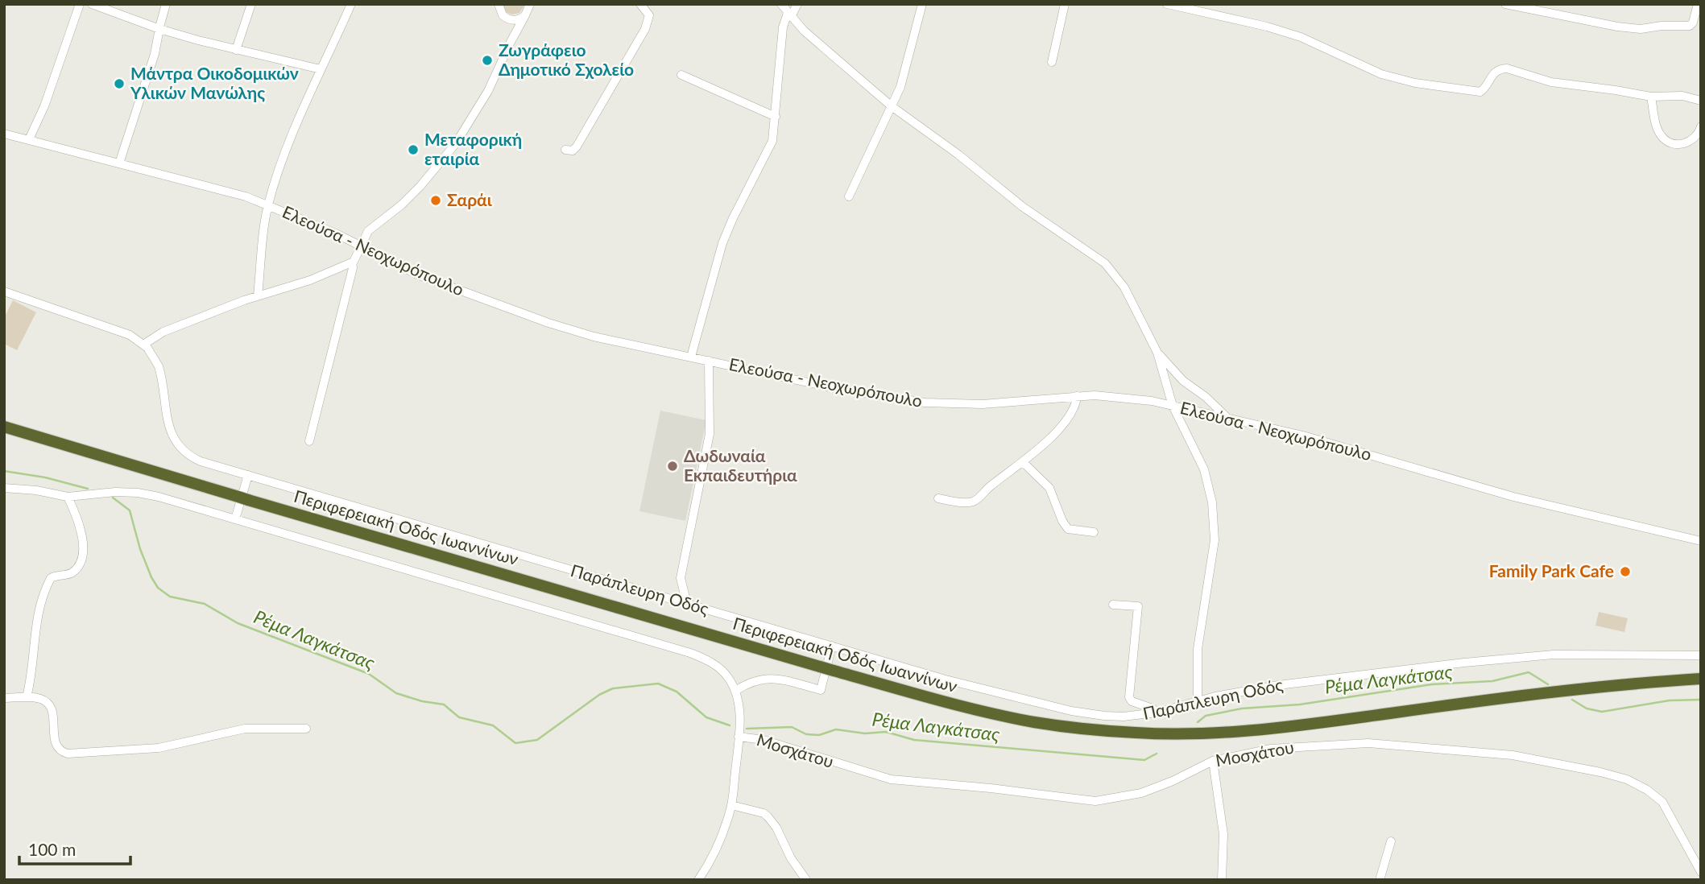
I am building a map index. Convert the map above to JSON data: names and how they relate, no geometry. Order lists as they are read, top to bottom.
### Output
{
  "streets": {
    "highway": ["Περιφερειακή Οδός Ιωαννίνων"],
    "street": ["Ελεούσα - Νεοχωρόπουλο", "Παράπλευρη Οδός", "Μοσχάτου"]
  },
  "water": ["Ρέμα Λαγκάτσας"],
  "places": [
    "Ζωγράφειο Δημοτικό Σχολείο",
    "Μάντρα Οικοδομικών Υλικών Μανώλης",
    "Μεταφορική εταιρία",
    "Σαράι",
    "Δωδωναία Εκπαιδευτήρια",
    "Family Park Cafe"
  ],
  "scale_bar": "100 m"
}
